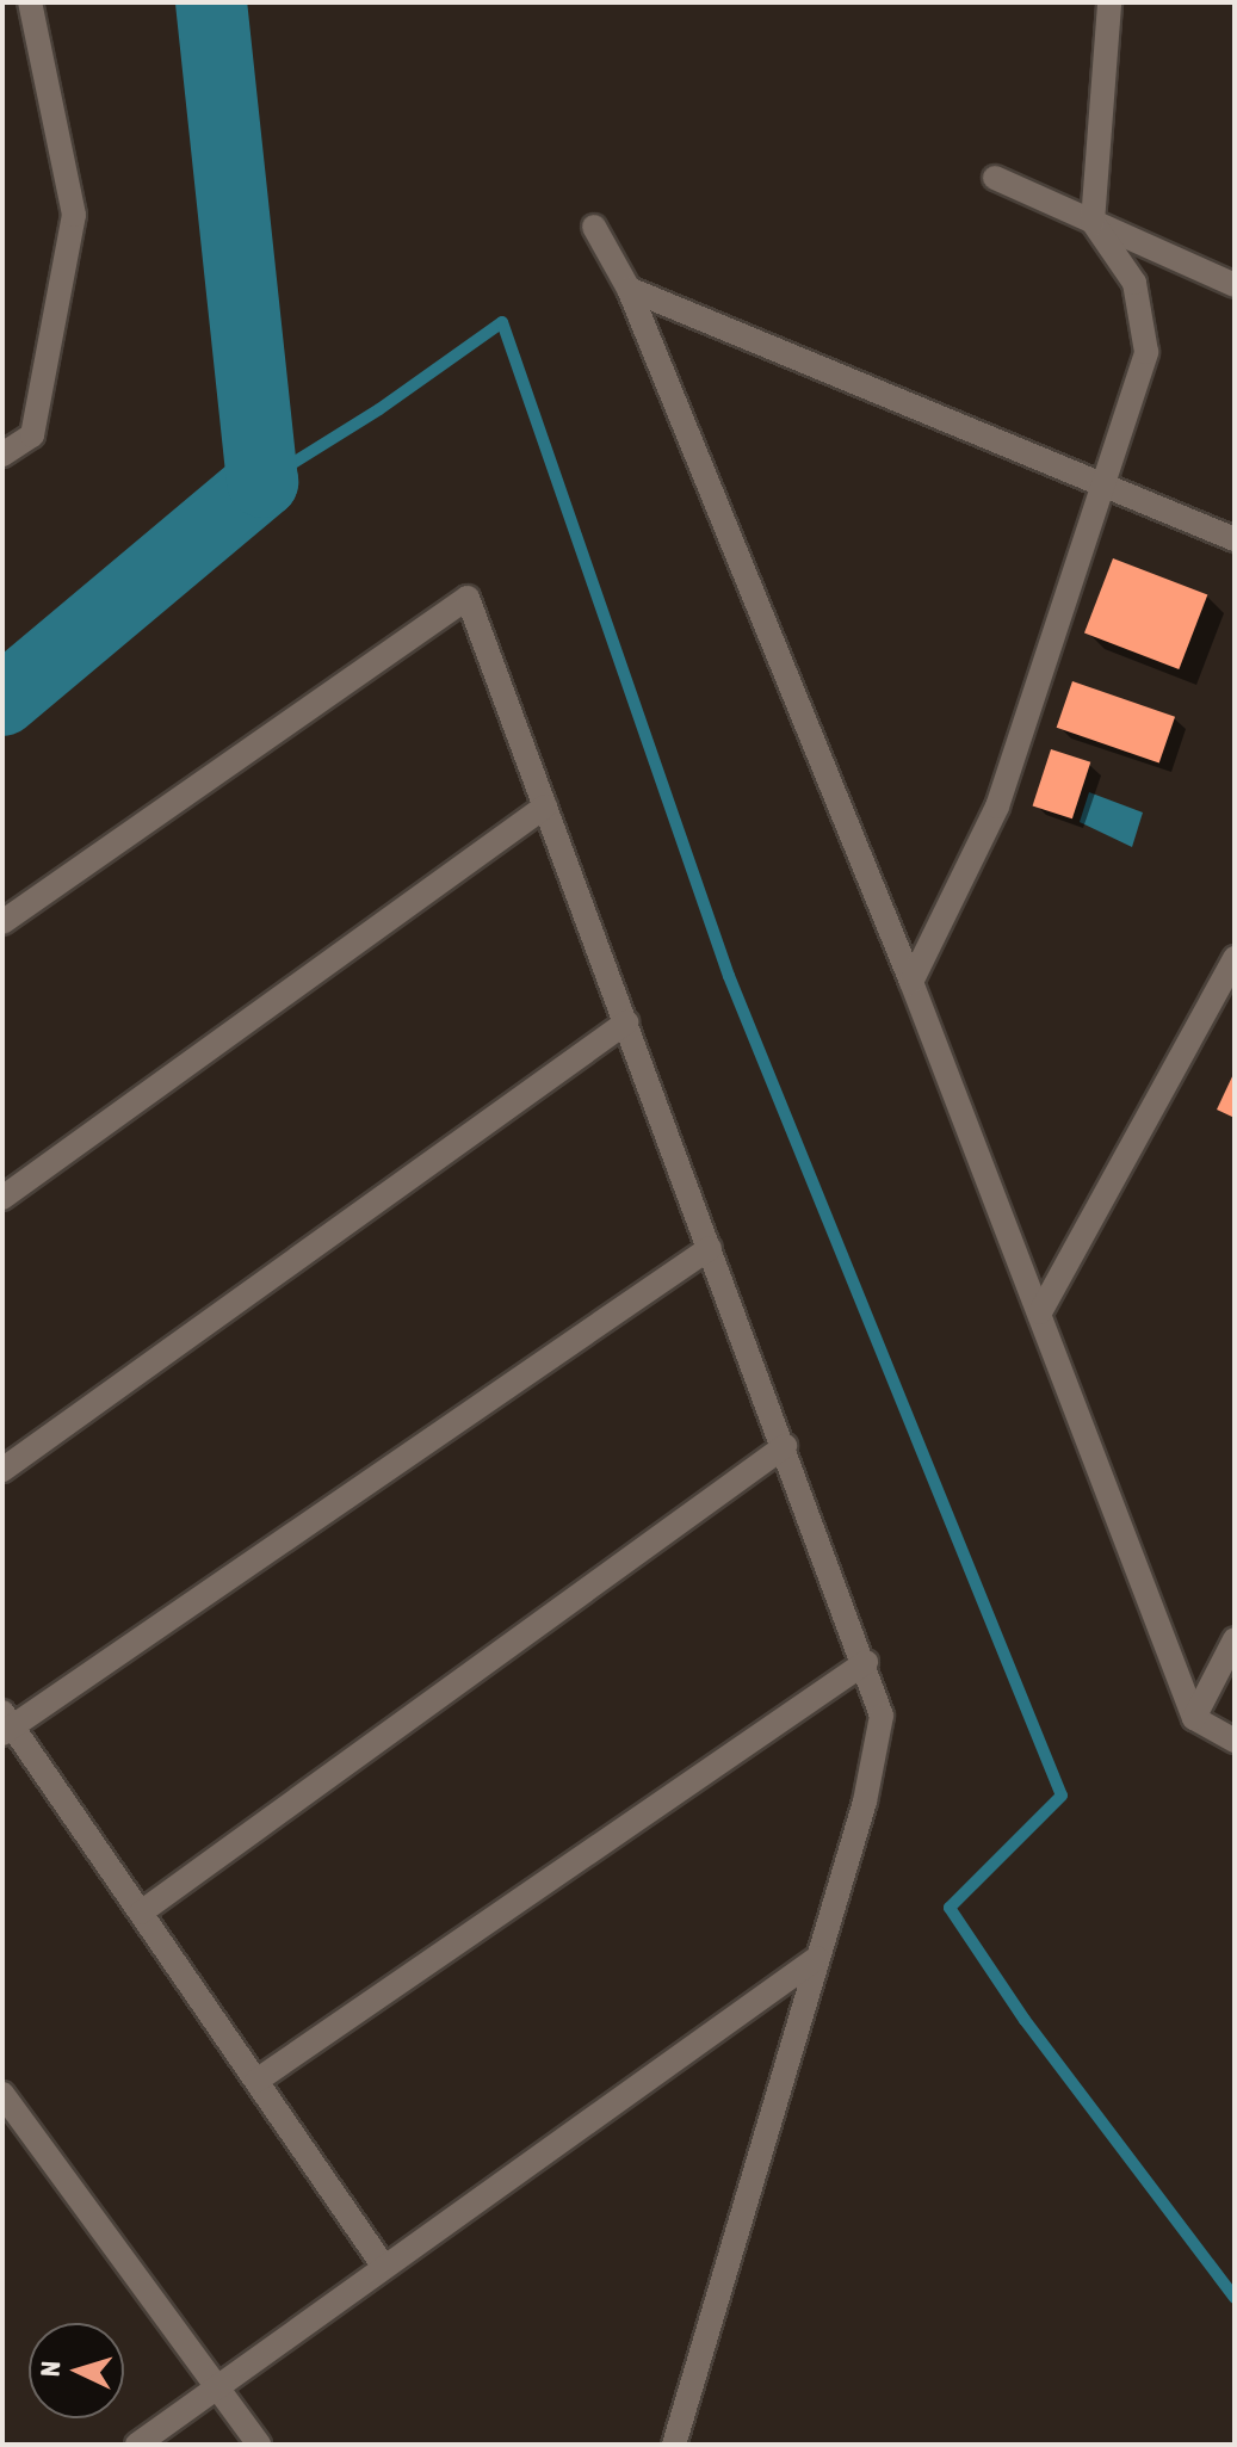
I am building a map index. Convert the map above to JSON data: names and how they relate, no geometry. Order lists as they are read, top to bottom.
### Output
{
  "north": "left"
}
